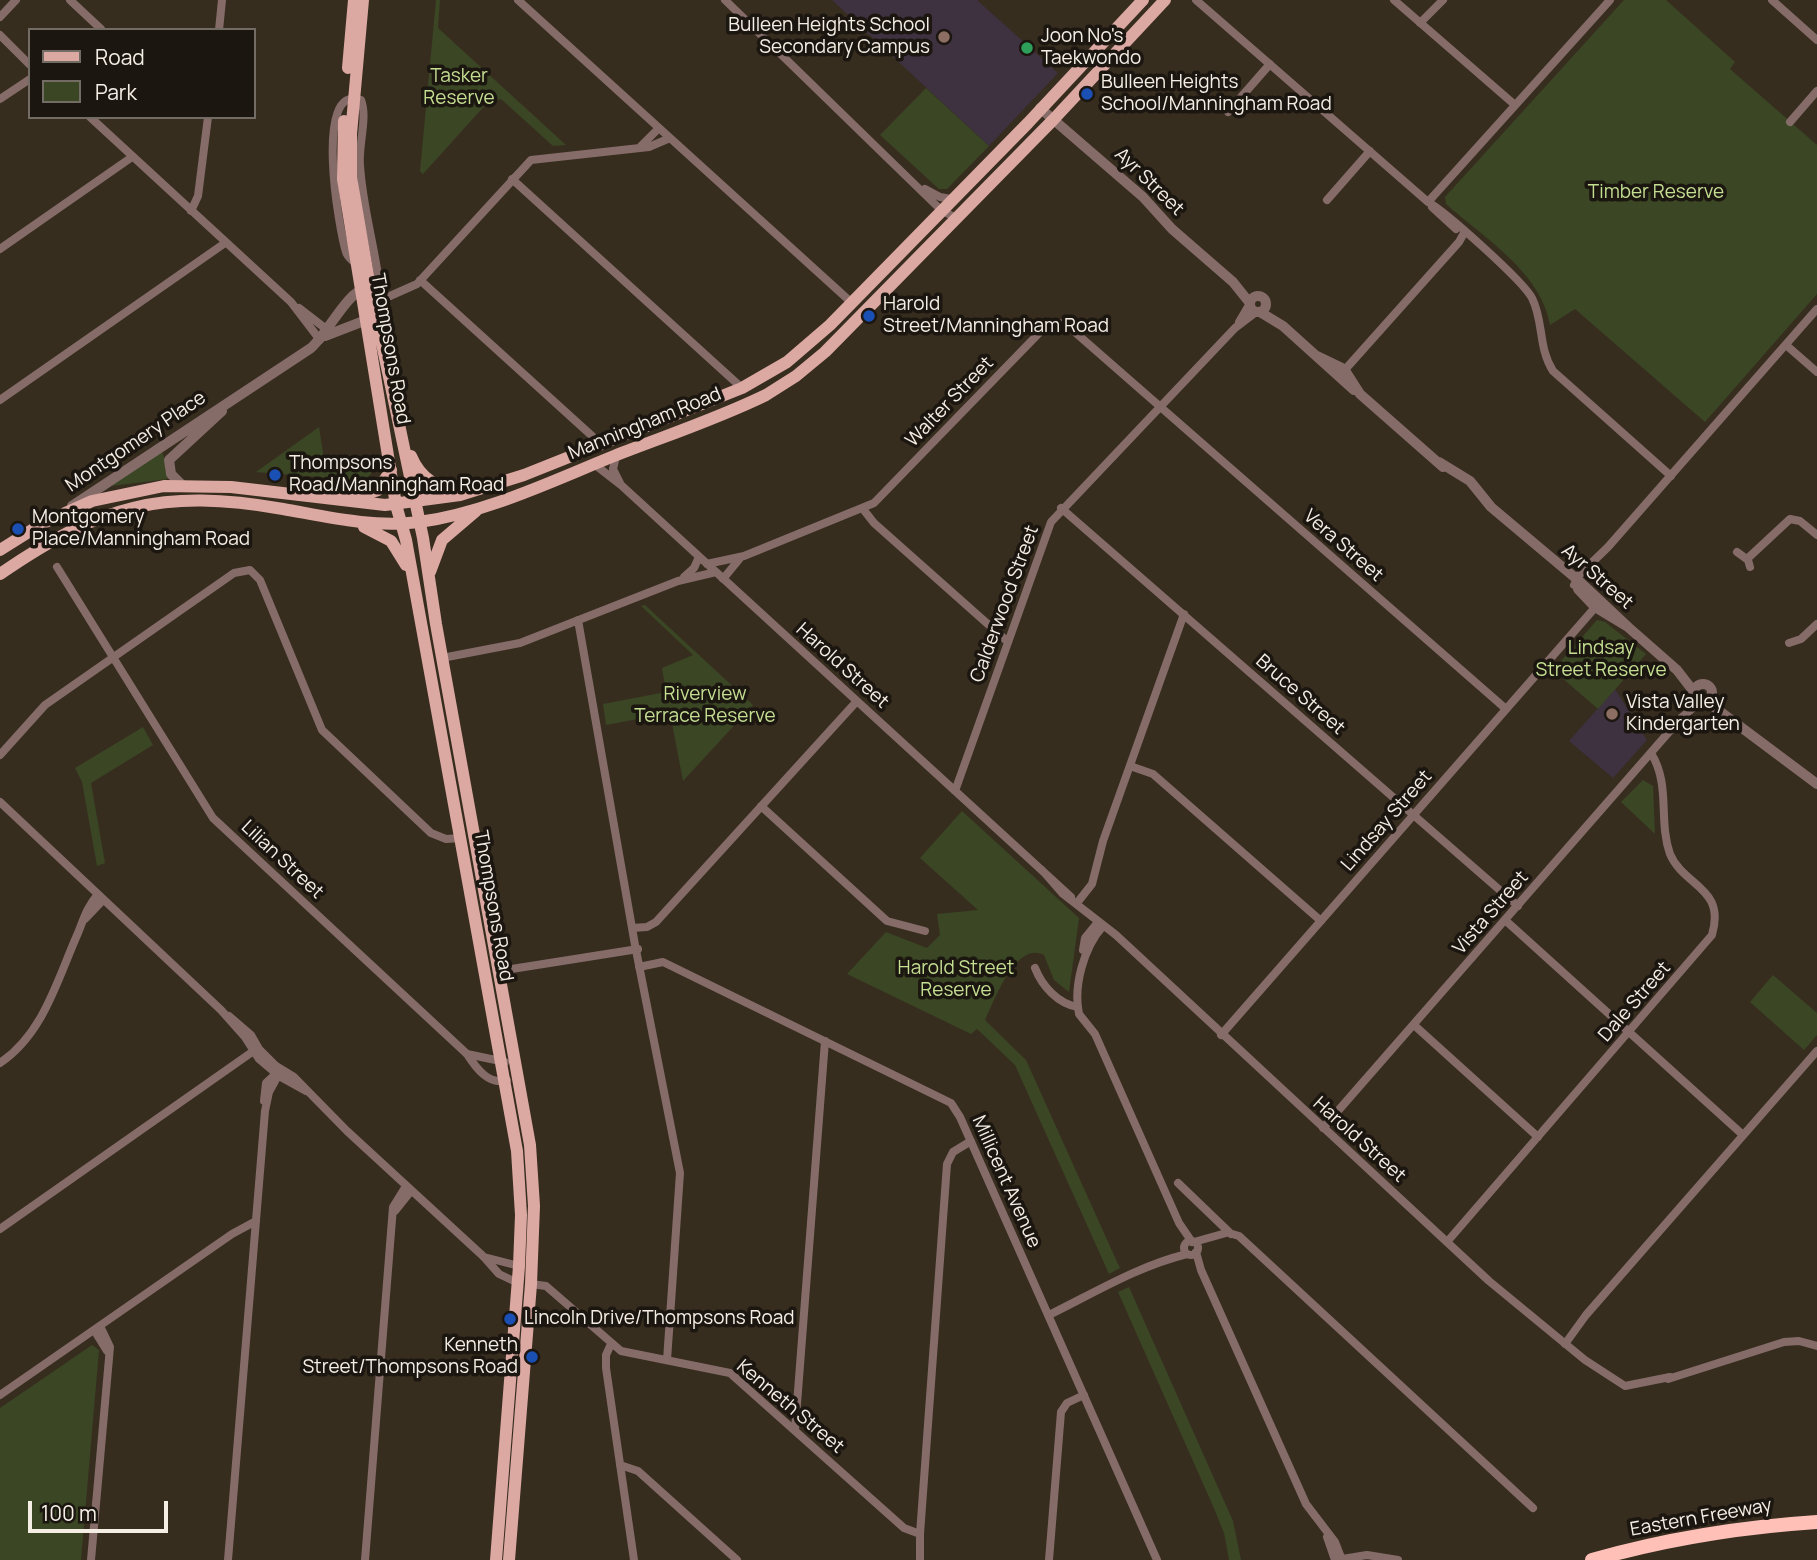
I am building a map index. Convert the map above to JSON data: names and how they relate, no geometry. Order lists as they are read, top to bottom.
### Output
{
  "streets": {
    "highway": ["Eastern Freeway"],
    "main road": ["Thompsons Road", "Manningham Road"],
    "street": [
      "Ayr Street",
      "Walter Street",
      "Montgomery Place",
      "Vera Street",
      "Calderwood Street",
      "Harold Street",
      "Bruce Street",
      "Lindsay Street",
      "Lilian Street",
      "Vista Street",
      "Dale Street",
      "Millicent Avenue",
      "Kenneth Street"
    ]
  },
  "crossings": [
    ["Ayr Street", "Manningham Road"],
    ["Ayr Street", "Calderwood Street"],
    ["Ayr Street", "Lindsay Street"],
    ["Ayr Street", "Vista Street"],
    ["Thompsons Road", "Manningham Road"],
    ["Thompsons Road", "Montgomery Place"],
    ["Thompsons Road", "Lilian Street"],
    ["Thompsons Road", "Kenneth Street"],
    ["Walter Street", "Vera Street"],
    ["Walter Street", "Calderwood Street"],
    ["Walter Street", "Harold Street"],
    ["Manningham Road", "Montgomery Place"],
    ["Manningham Road", "Harold Street"],
    ["Vera Street", "Calderwood Street"],
    ["Vera Street", "Lindsay Street"],
    ["Calderwood Street", "Harold Street"],
    ["Calderwood Street", "Bruce Street"],
    ["Harold Street", "Lindsay Street"],
    ["Harold Street", "Vista Street"],
    ["Harold Street", "Dale Street"],
    ["Bruce Street", "Lindsay Street"],
    ["Bruce Street", "Vista Street"],
    ["Vista Street", "Dale Street"]
  ],
  "parks": [
    "Tasker Reserve",
    "Timber Reserve",
    "Lindsay Street Reserve",
    "Riverview Terrace Reserve",
    "Harold Street Reserve"
  ],
  "places": [
    "Bulleen Heights School Secondary Campus",
    "Joon No's Taekwondo",
    "Bulleen Heights School/Manningham Road",
    "Harold Street/Manningham Road",
    "Thompsons Road/Manningham Road",
    "Montgomery Place/Manningham Road",
    "Vista Valley Kindergarten",
    "Lincoln Drive/Thompsons Road",
    "Kenneth Street/Thompsons Road"
  ],
  "legend": ["Road", "Park"],
  "scale_bar": "100 m"
}
